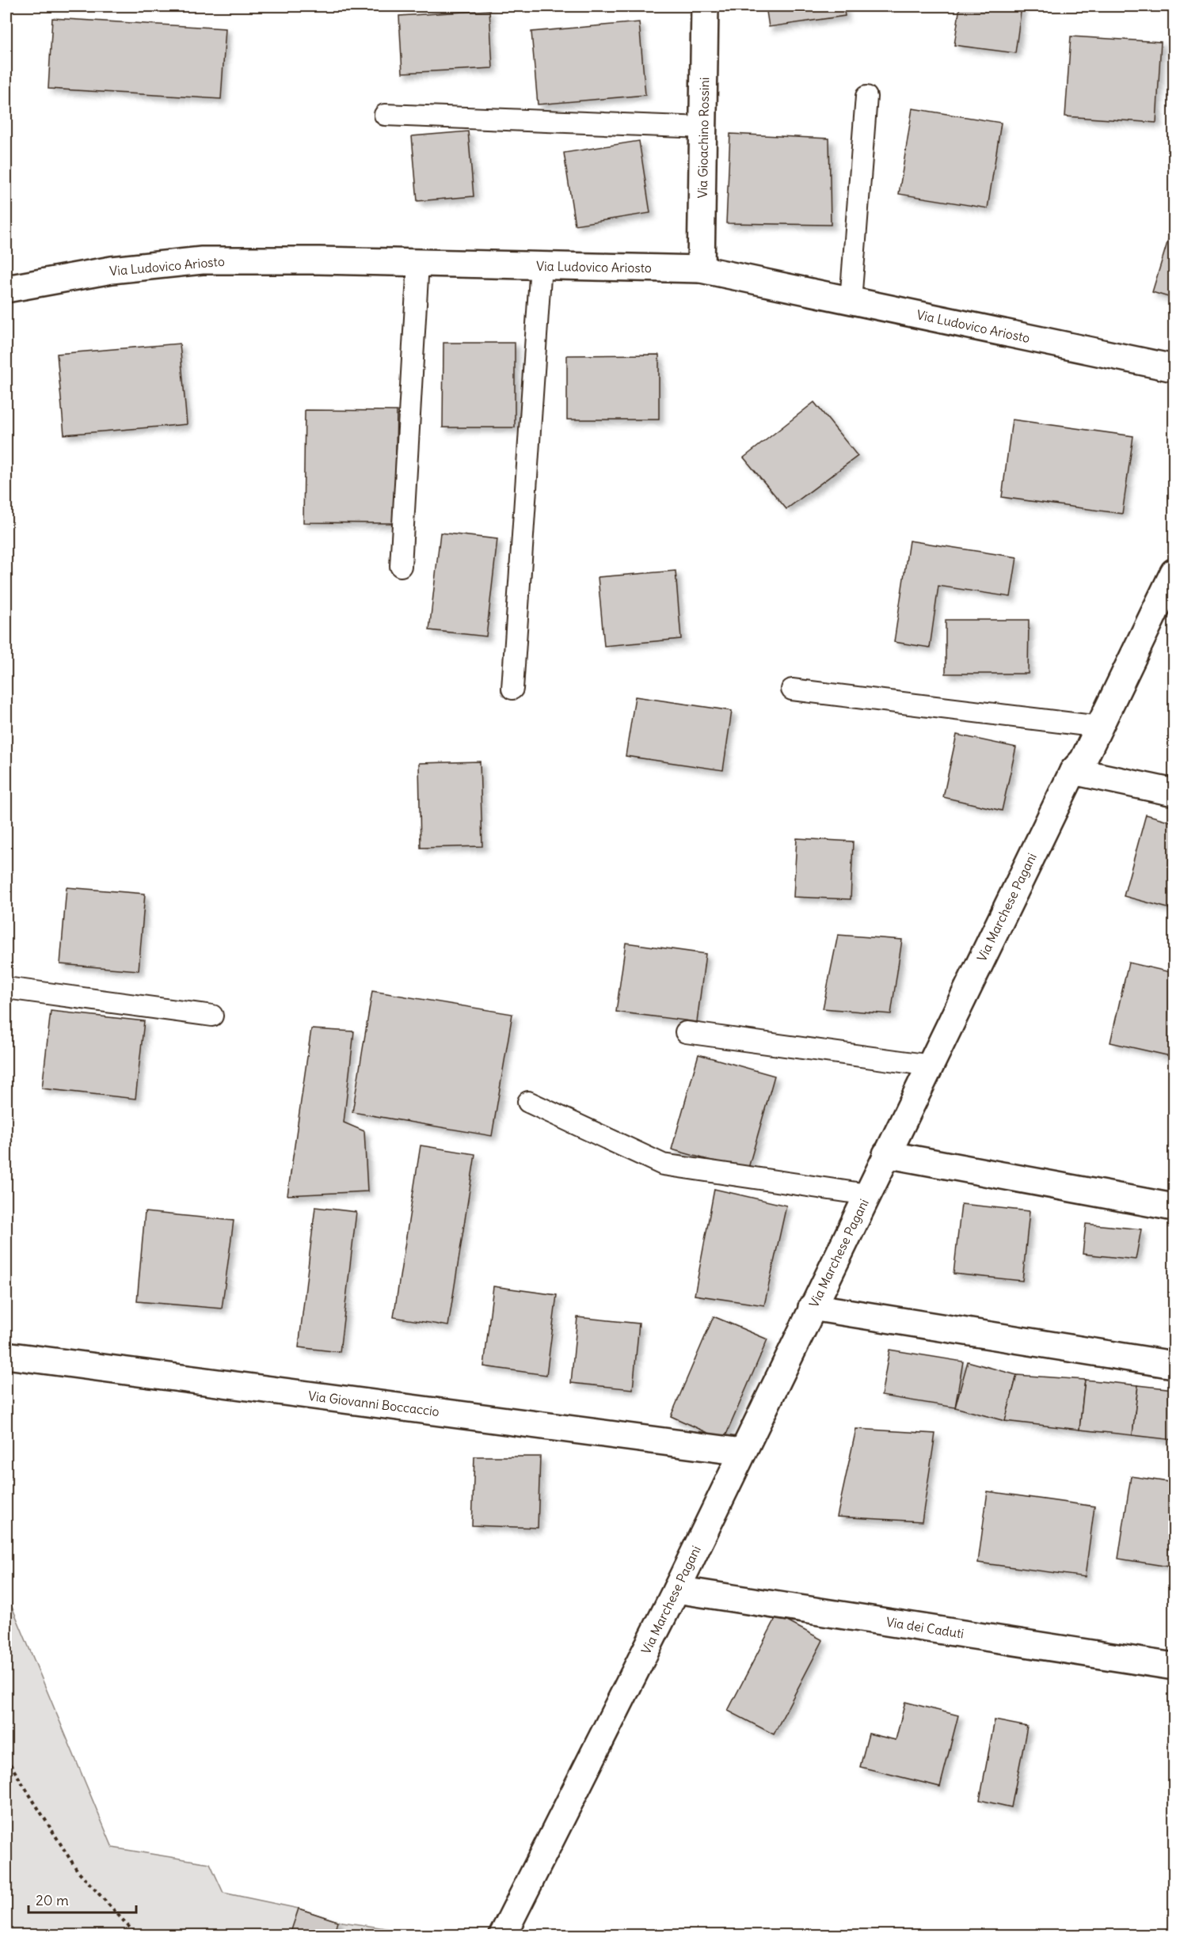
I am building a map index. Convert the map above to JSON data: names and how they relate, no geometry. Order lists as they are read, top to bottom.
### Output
{
  "streets": {
    "street": [
      "Via Gioachino Rossini",
      "Via Ludovico Ariosto",
      "Via Marchese Pagani",
      "Via Giovanni Boccaccio",
      "Via dei Caduti"
    ]
  },
  "crossings": [
    ["Via Gioachino Rossini", "Via Ludovico Ariosto"],
    ["Via Marchese Pagani", "Via Giovanni Boccaccio"],
    ["Via Marchese Pagani", "Via dei Caduti"]
  ],
  "scale_bar": "20 m"
}
